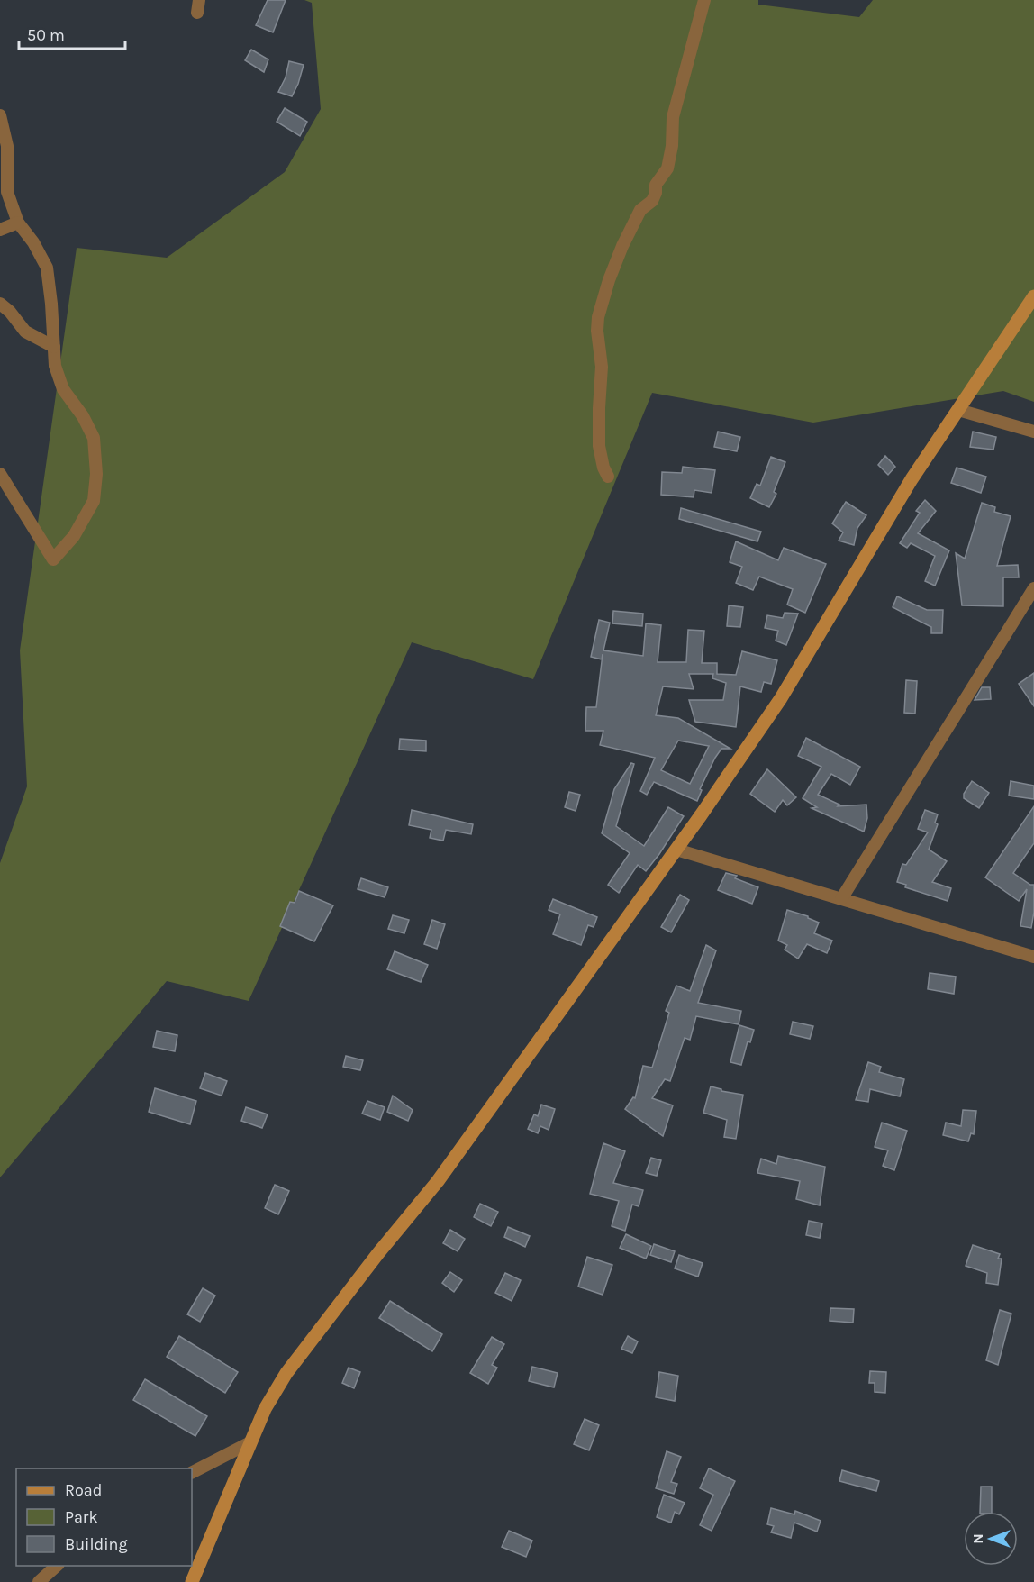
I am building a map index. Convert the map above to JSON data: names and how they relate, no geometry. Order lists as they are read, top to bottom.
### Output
{
  "legend": ["Road", "Park", "Building"],
  "scale_bar": "50 m",
  "north": "left"
}
